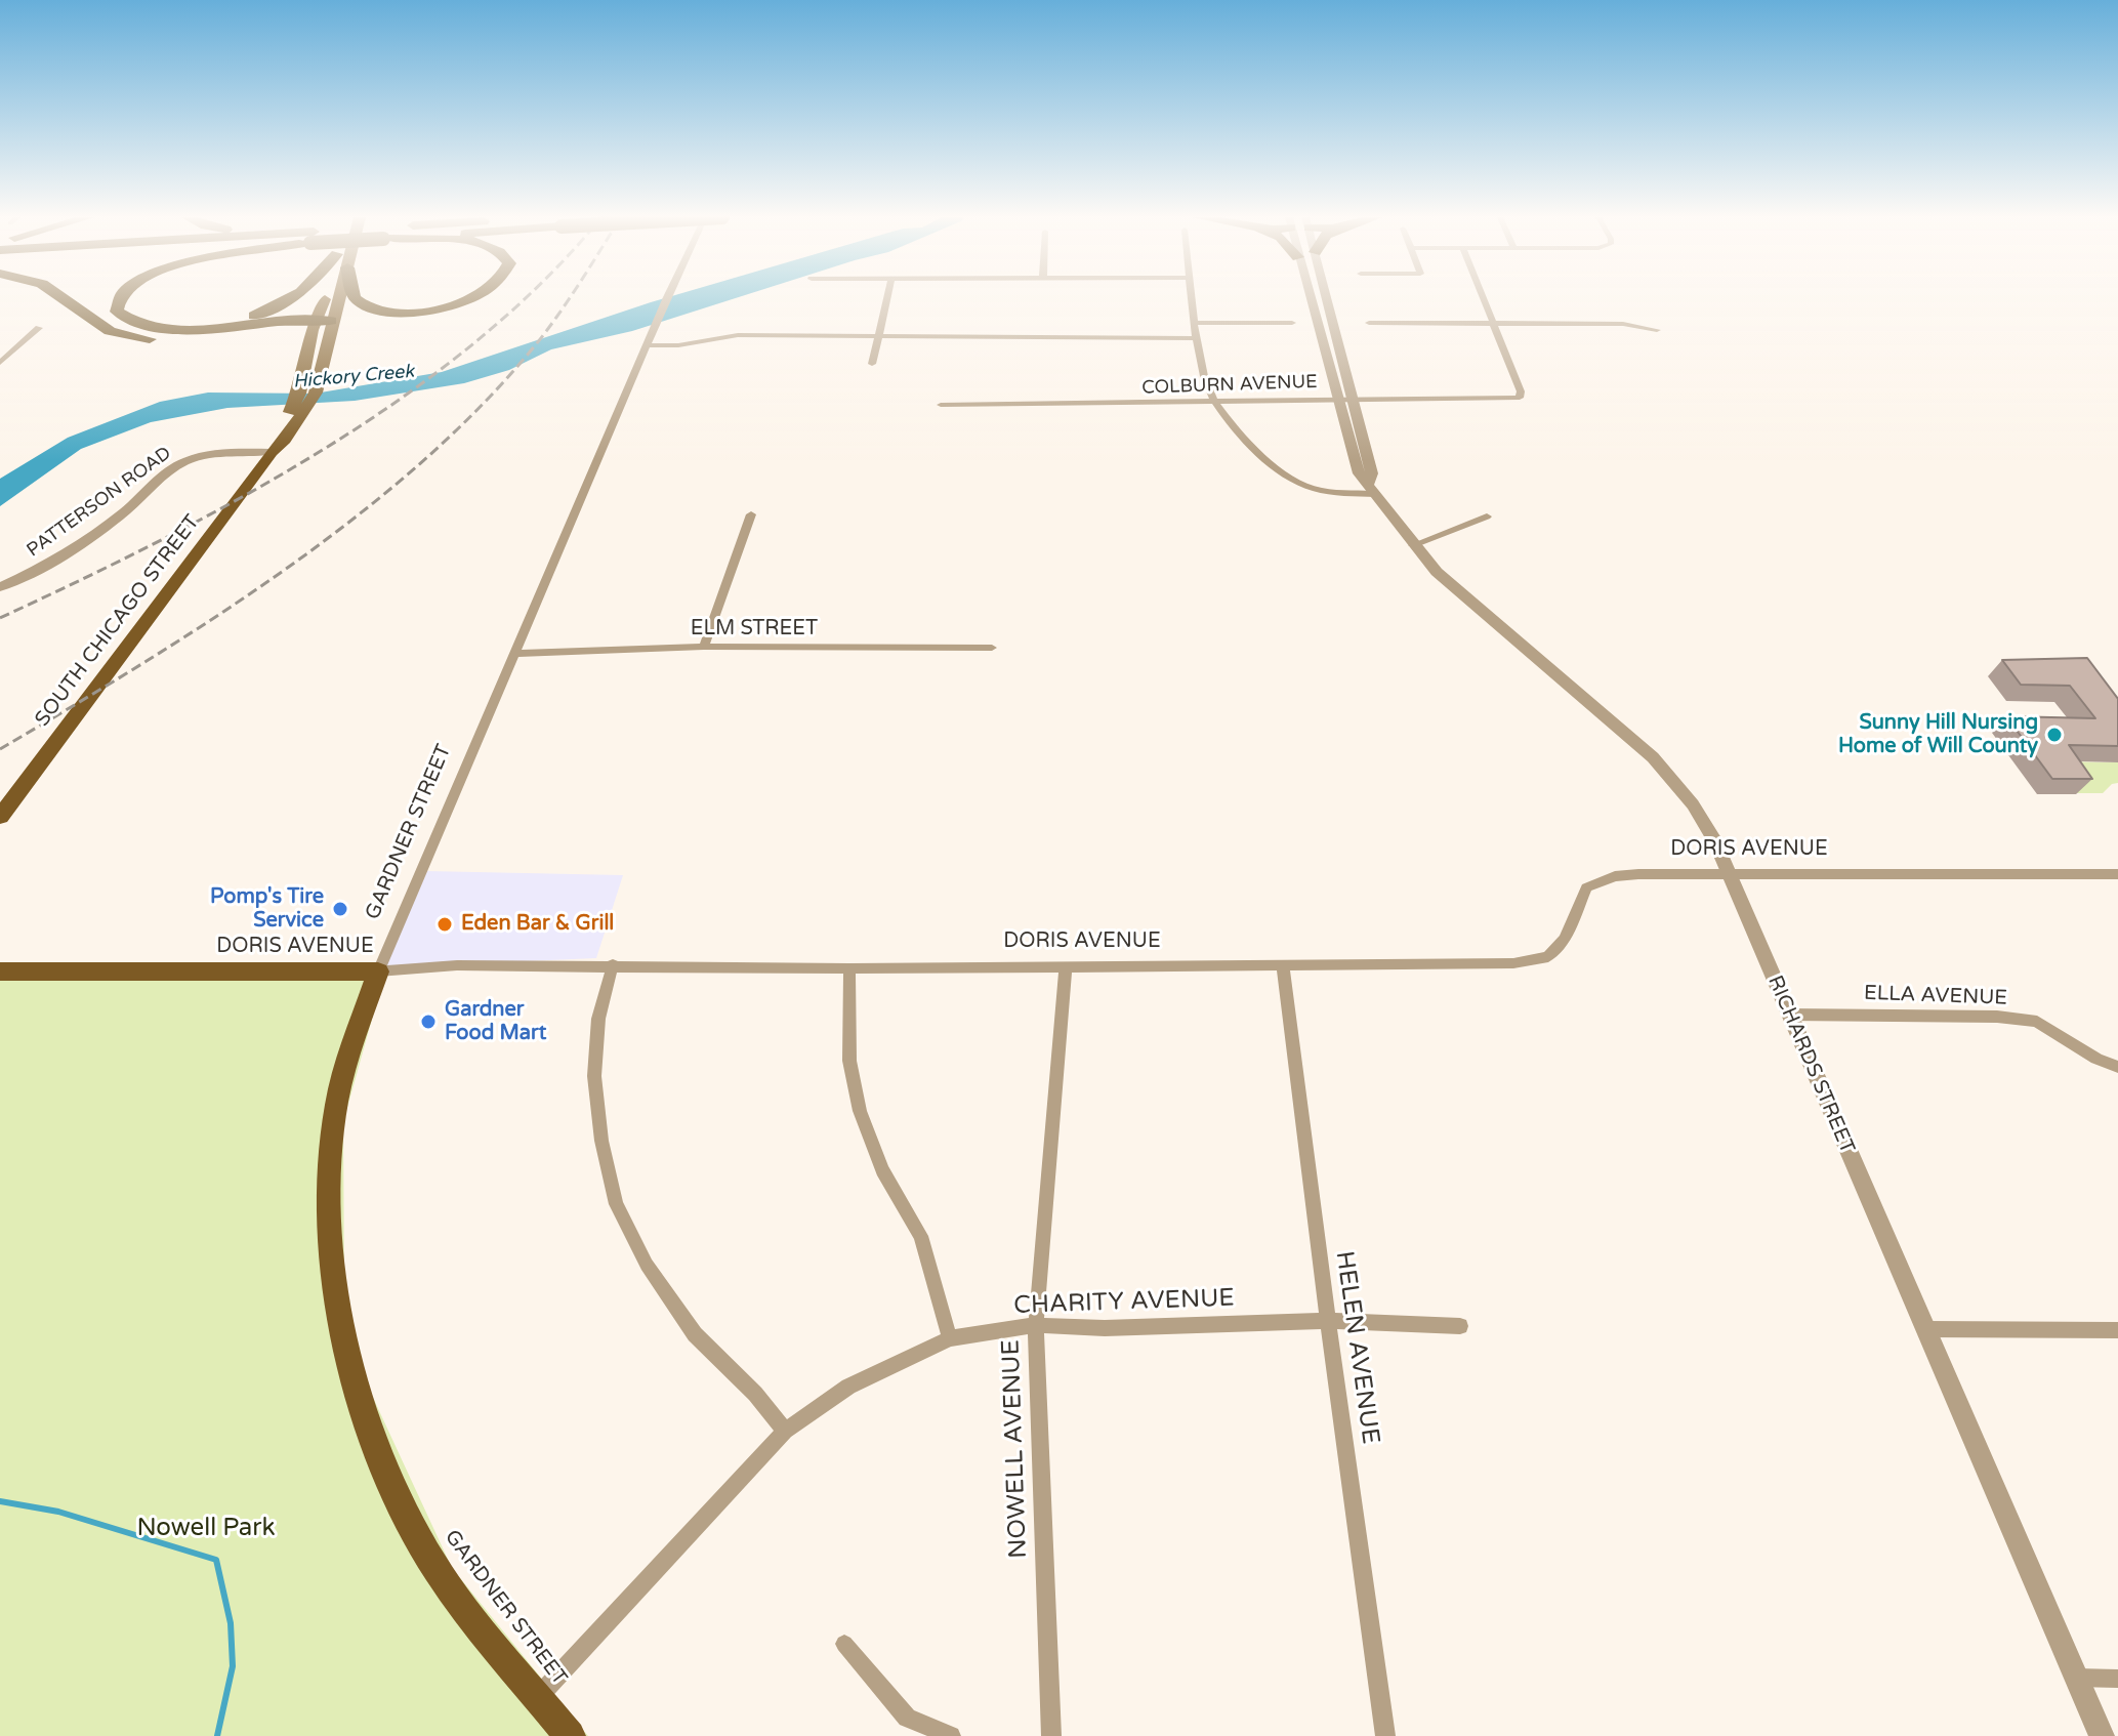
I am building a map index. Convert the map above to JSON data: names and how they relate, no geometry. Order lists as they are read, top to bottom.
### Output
{
  "streets": {
    "main road": ["SOUTH CHICAGO STREET", "GARDNER STREET", "DORIS AVENUE"],
    "street": [
      "COLBURN AVENUE",
      "PATTERSON ROAD",
      "ELM STREET",
      "ELLA AVENUE",
      "RICHARDS STREET",
      "CHARITY AVENUE",
      "HELEN AVENUE",
      "NOWELL AVENUE"
    ]
  },
  "crossings": [
    ["COLBURN AVENUE", "RICHARDS STREET"],
    ["PATTERSON ROAD", "SOUTH CHICAGO STREET"],
    ["ELM STREET", "GARDNER STREET"],
    ["GARDNER STREET", "DORIS AVENUE"],
    ["GARDNER STREET", "CHARITY AVENUE"],
    ["DORIS AVENUE", "RICHARDS STREET"],
    ["DORIS AVENUE", "HELEN AVENUE"],
    ["DORIS AVENUE", "NOWELL AVENUE"],
    ["ELLA AVENUE", "RICHARDS STREET"],
    ["CHARITY AVENUE", "HELEN AVENUE"],
    ["CHARITY AVENUE", "NOWELL AVENUE"]
  ],
  "water": ["Hickory Creek"],
  "parks": ["Nowell Park"],
  "places": [
    "Sunny Hill Nursing Home of Will County",
    "Pomp's Tire Service",
    "Eden Bar & Grill",
    "Gardner Food Mart"
  ]
}
